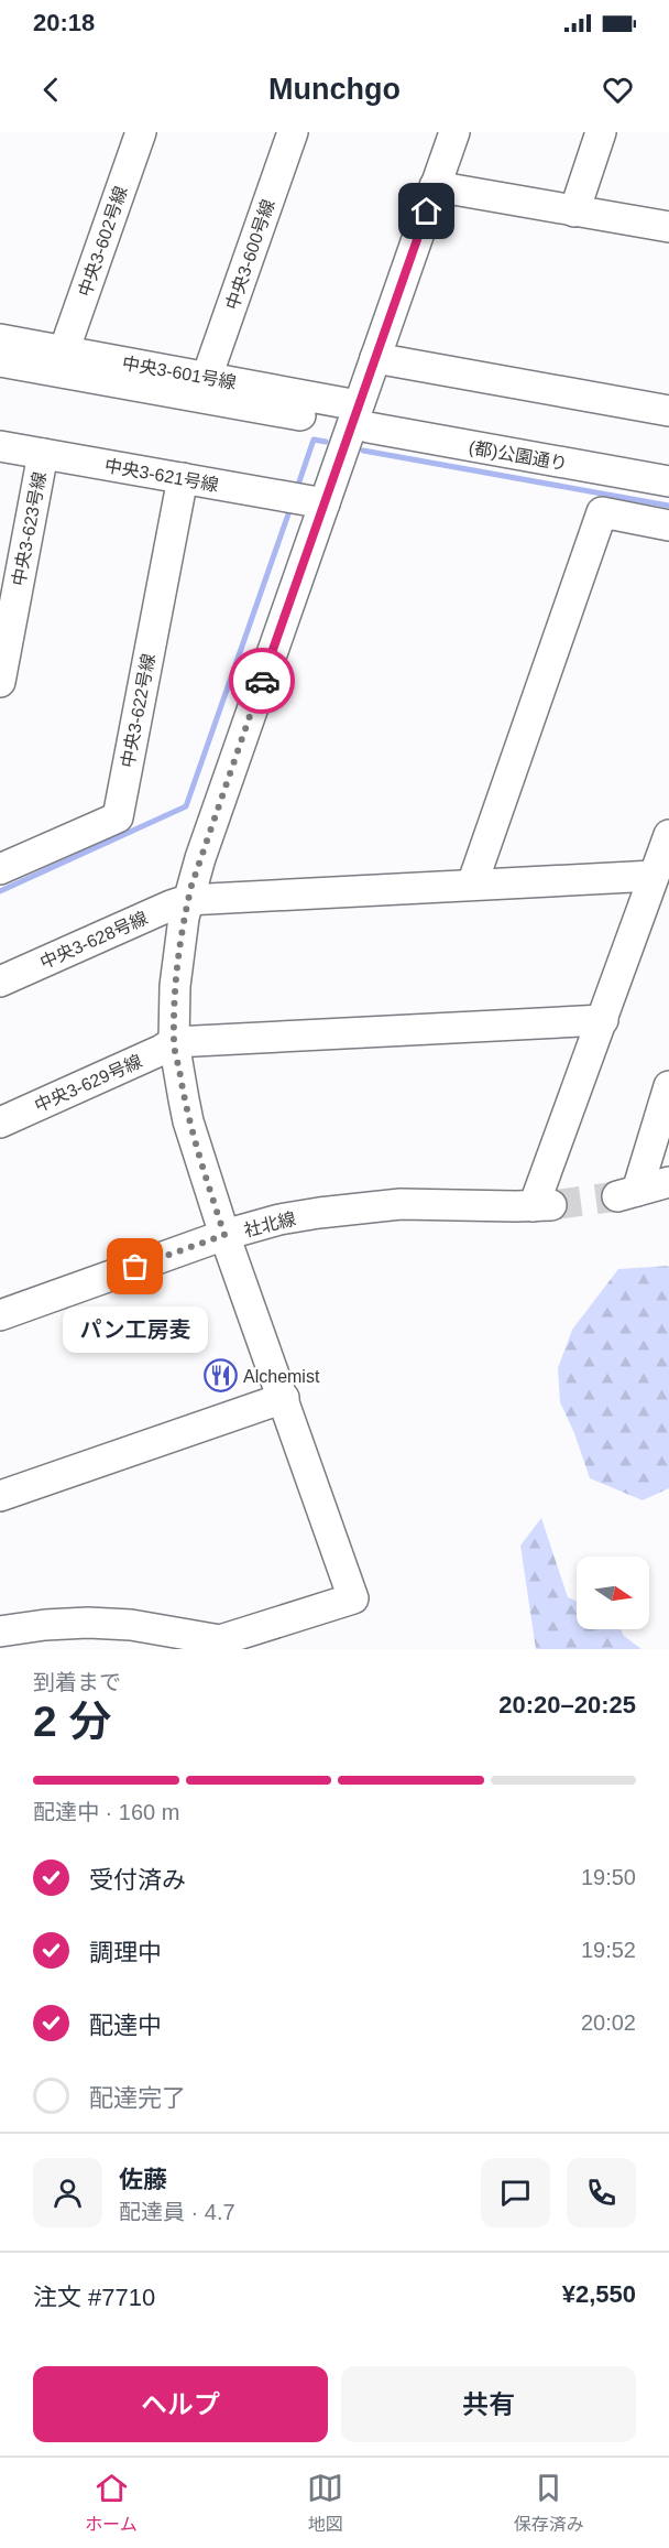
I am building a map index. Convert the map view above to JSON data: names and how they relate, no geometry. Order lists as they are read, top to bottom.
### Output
{
  "streets": {
    "street": [
      "中央3-602号線",
      "中央3-600号線",
      "中央3-601号線",
      "(都)公園通り",
      "中央3-621号線",
      "中央3-623号線",
      "中央3-622号線",
      "中央3-628号線",
      "中央3-629号線",
      "社北線"
    ]
  },
  "crossings": [
    ["中央3-602号線", "中央3-601号線"],
    ["中央3-600号線", "中央3-601号線"],
    ["中央3-601号線", "(都)公園通り"],
    ["中央3-621号線", "中央3-623号線"],
    ["中央3-621号線", "中央3-622号線"]
  ],
  "places": {
    "other": ["パン工房麦"],
    "restaurant": ["Alchemist"]
  },
  "north": "right",
  "page": {
    "status": "20:18",
    "header": "Munchgo",
    "bubble": "パン工房麦",
    "heading": ["2 分", "到着まで", "20:20–20:25"],
    "panel": [
      "佐藤",
      "配達員 · 4.7",
      "注文 #7710",
      "¥2,550"
    ],
    "bar": "配達中 · 160 m",
    "list": [
      ["受付済み", "19:50"],
      ["調理中", "19:52"],
      ["配達中", "20:02"],
      "配達完了"
    ],
    "buttons": ["ヘルプ", "共有"],
    "tabs": ["ホーム", "地図", "保存済み"]
  }
}
